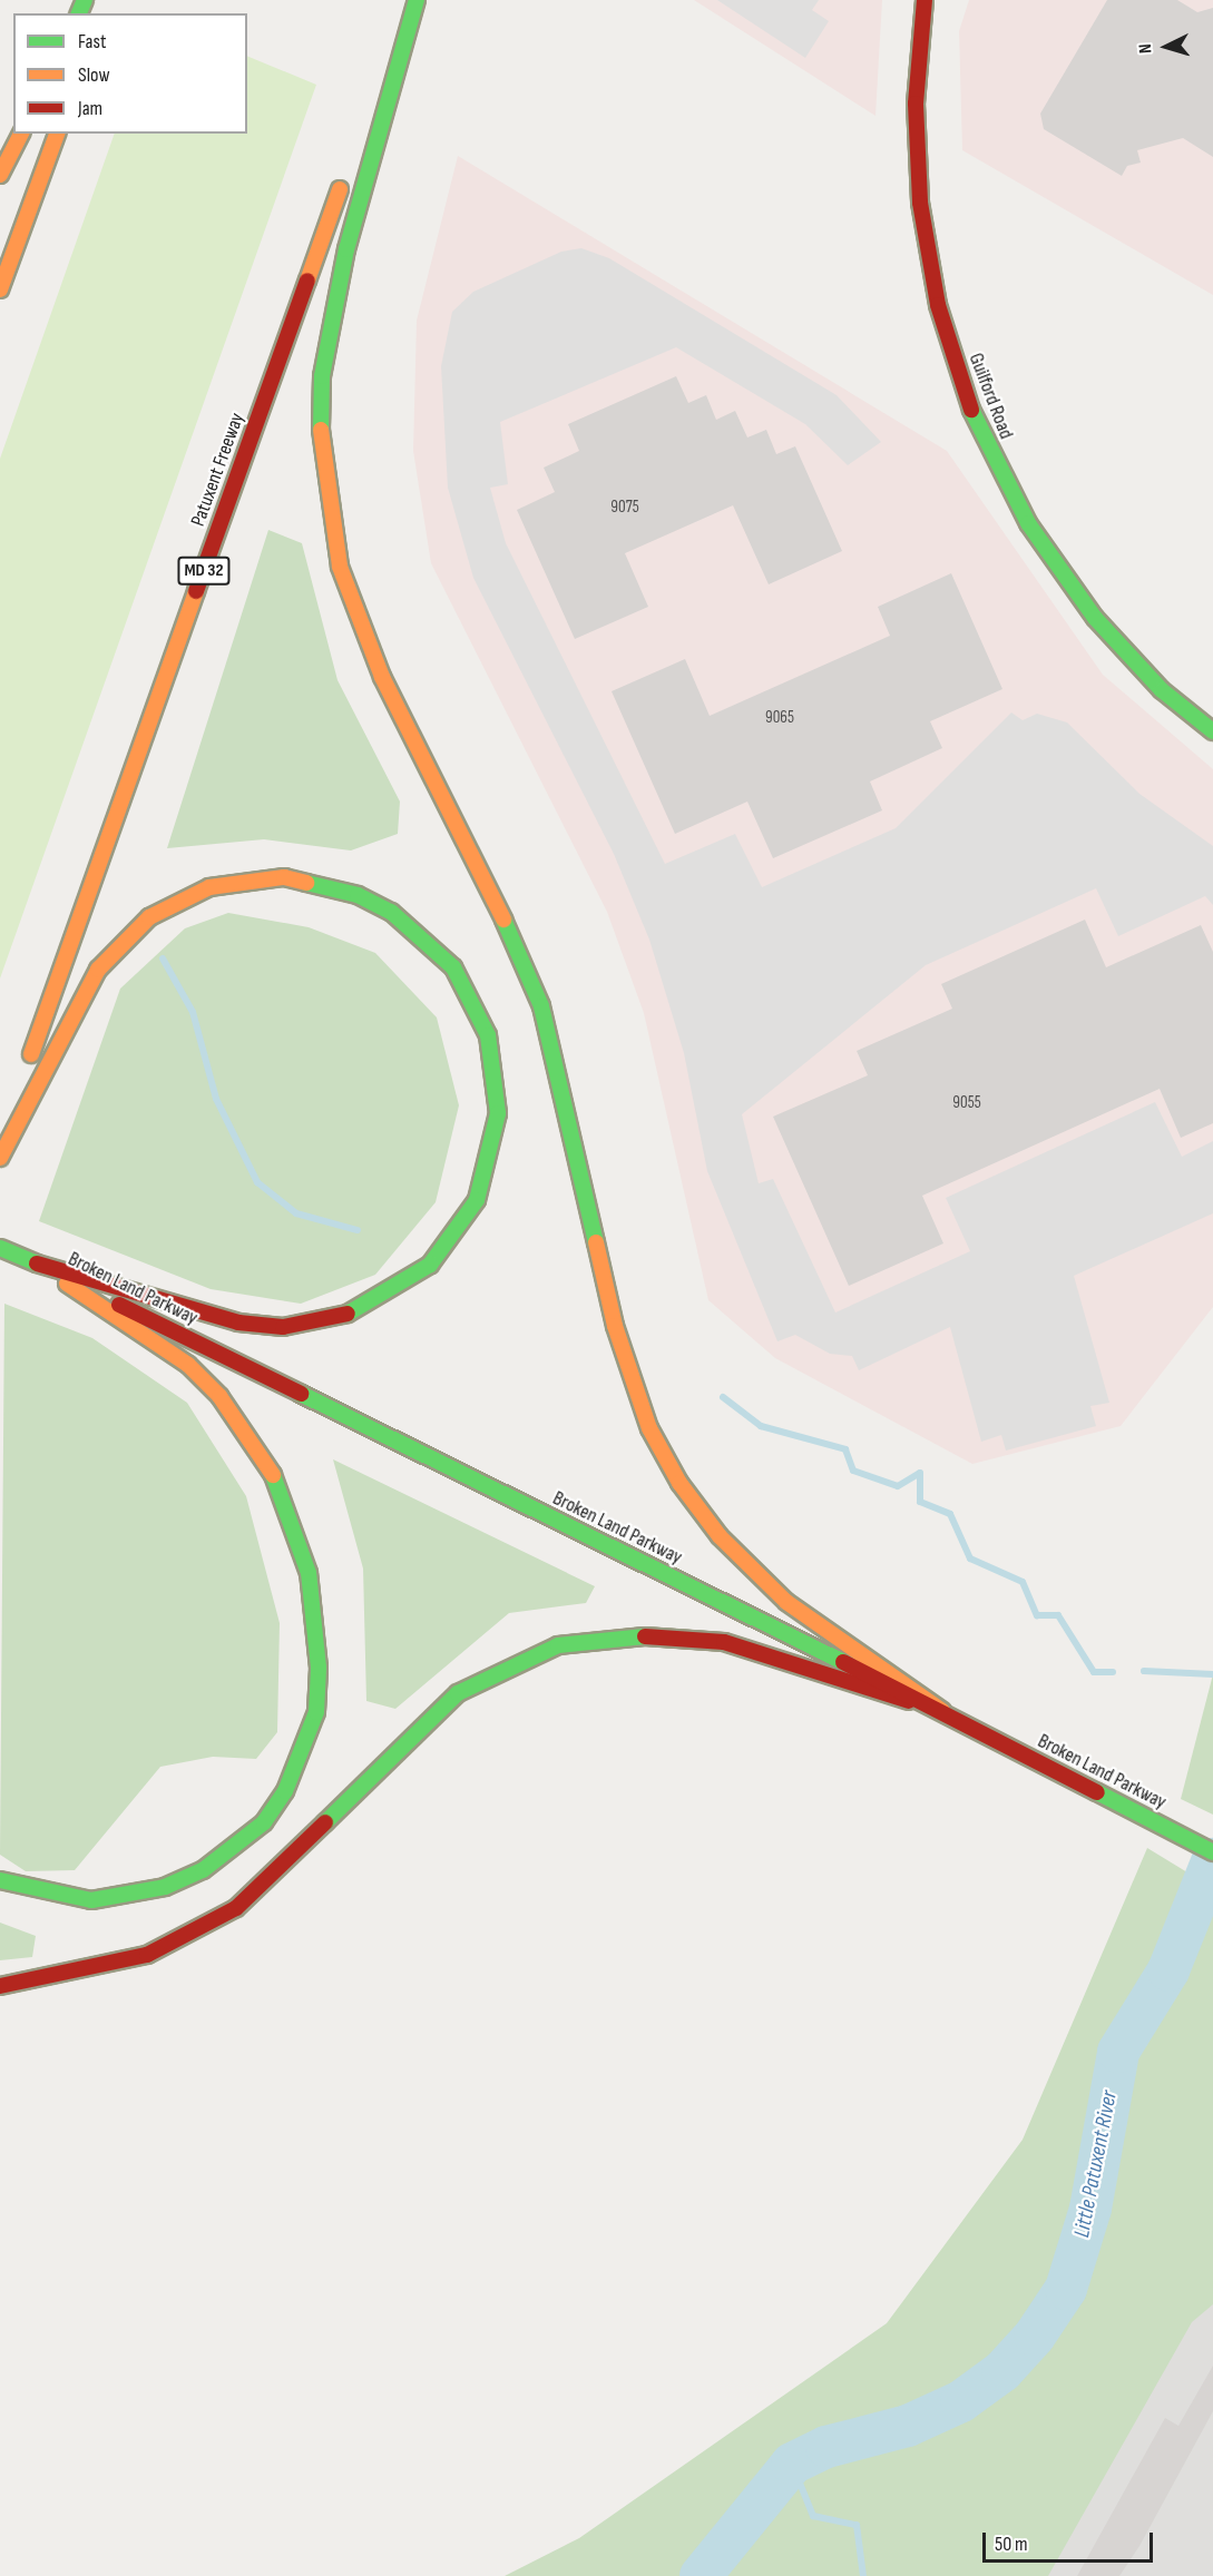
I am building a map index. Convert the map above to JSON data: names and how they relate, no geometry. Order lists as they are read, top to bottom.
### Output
{
  "streets": {
    "main road": [
      "Guilford Road",
      "Patuxent Freeway",
      "MD 32",
      "Broken Land Parkway"
    ]
  },
  "water": ["Little Patuxent River"],
  "house_numbers": ["9075", "9065", "9055"],
  "legend": ["Fast", "Slow", "Jam"],
  "scale_bar": "50 m",
  "north": "left"
}
